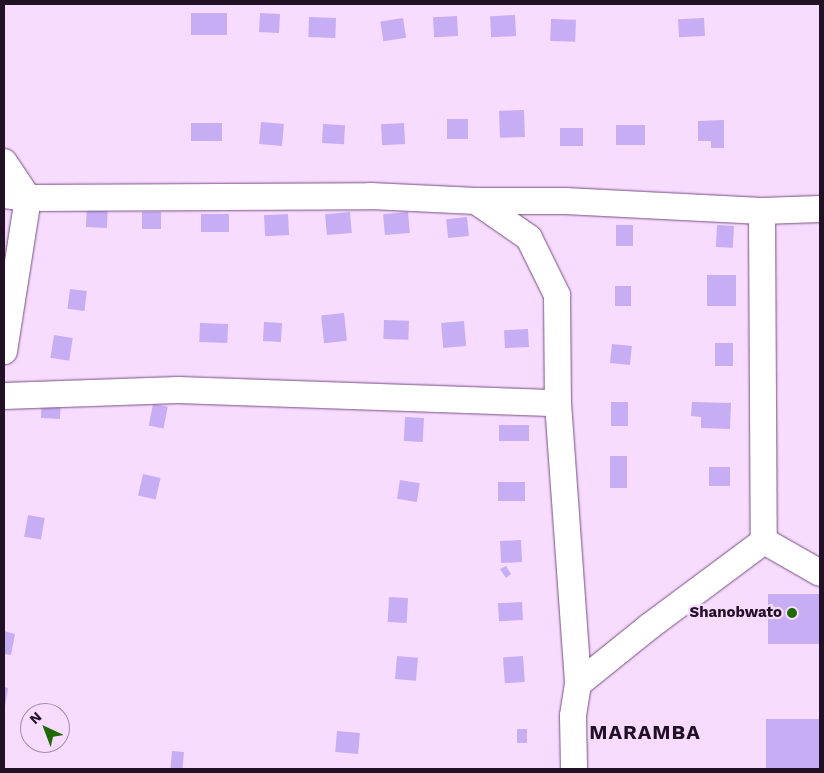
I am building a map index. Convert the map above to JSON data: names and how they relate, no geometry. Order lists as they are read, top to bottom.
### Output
{
  "districts": ["MARAMBA"],
  "places": ["Shanobwato"],
  "north": "top left"
}
